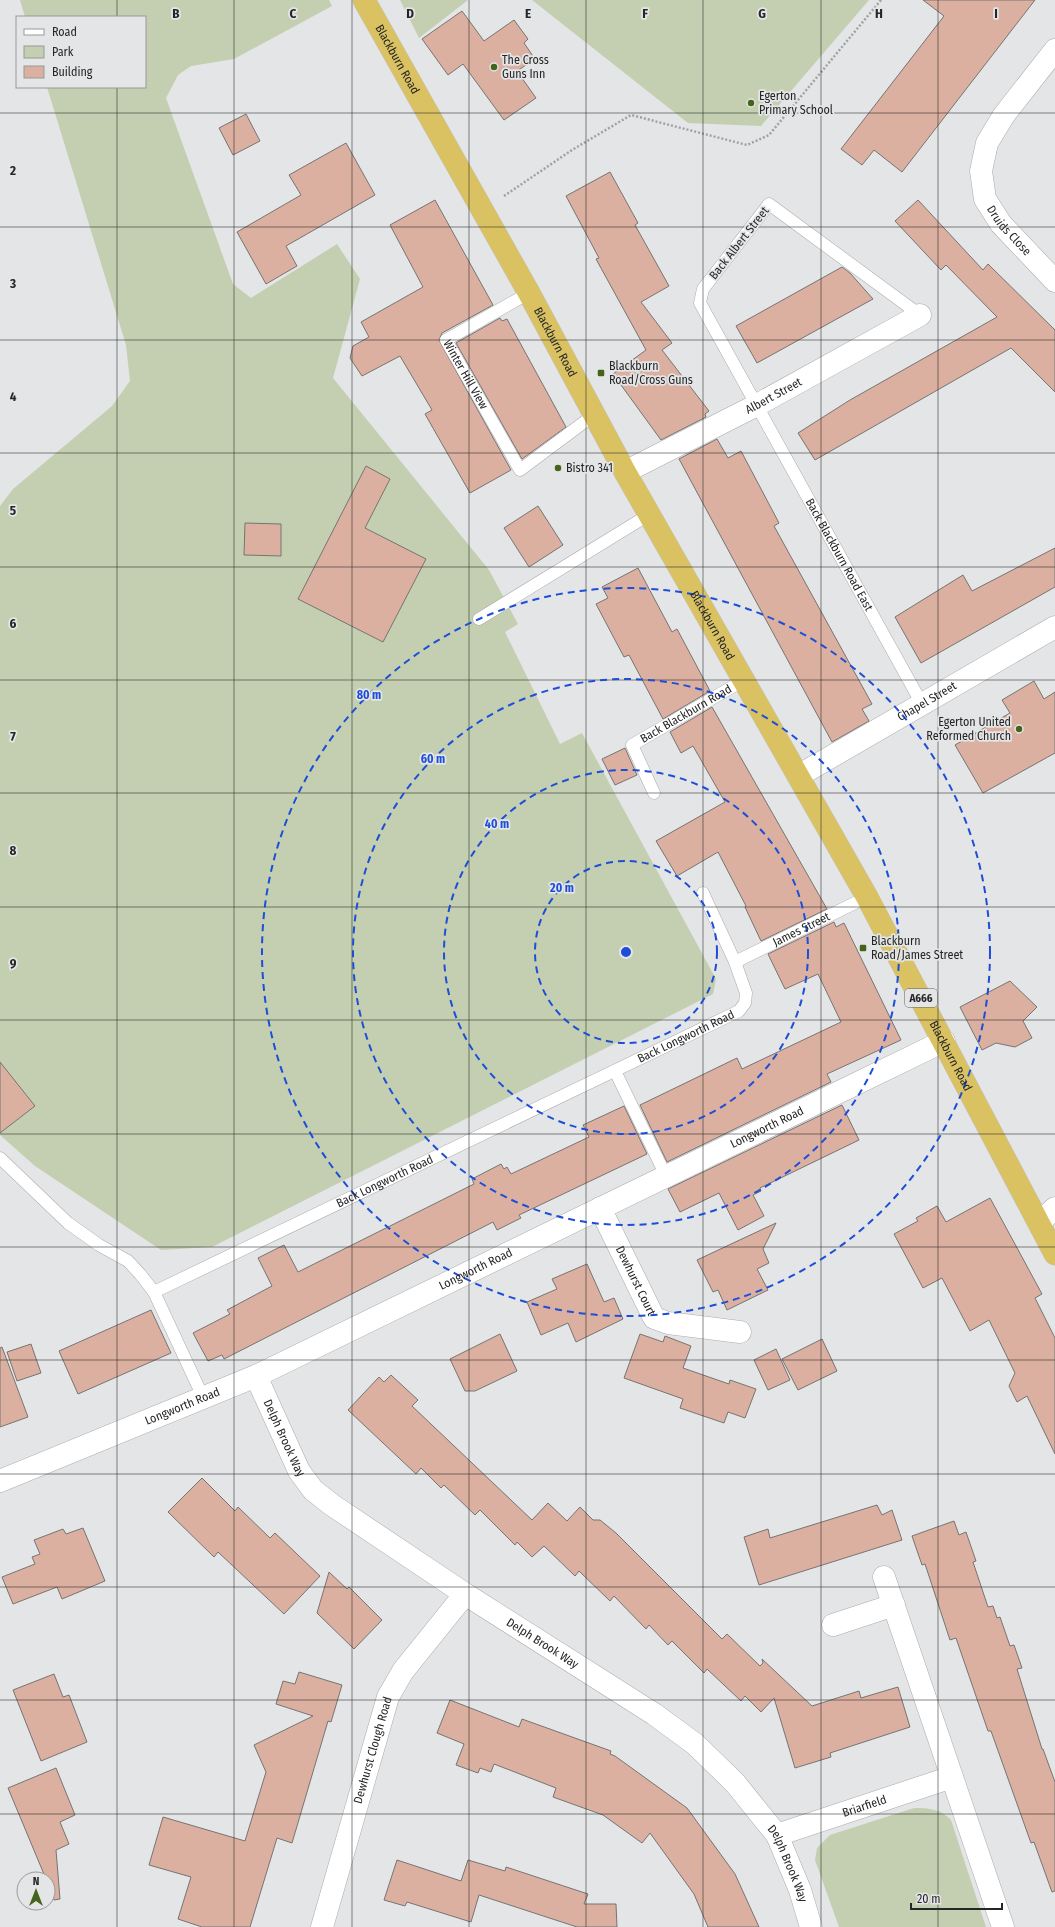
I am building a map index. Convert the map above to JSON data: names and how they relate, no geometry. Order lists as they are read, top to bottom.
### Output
{
  "streets": {
    "highway": ["Blackburn Road", "A666"],
    "street": [
      "Druids Close",
      "Albert Street",
      "Chapel Street",
      "Longworth Road",
      "Dewhurst Court",
      "Delph Brook Way",
      "Dewhurst Clough Road",
      "Briarfield"
    ],
    "lane": [
      "Back Albert Street",
      "Winter Hill View",
      "Back Blackburn Road East",
      "Back Blackburn Road",
      "James Street",
      "Back Longworth Road"
    ]
  },
  "crossings": [
    ["Blackburn Road", "Winter Hill View"],
    ["Blackburn Road", "Albert Street"],
    ["Blackburn Road", "Chapel Street"],
    ["Blackburn Road", "Back Blackburn Road"],
    ["Blackburn Road", "James Street"],
    ["Blackburn Road", "Longworth Road"],
    ["Back Albert Street", "Albert Street"],
    ["Back Albert Street", "Back Blackburn Road East"],
    ["Albert Street", "Back Blackburn Road East"],
    ["Back Blackburn Road East", "Chapel Street"],
    ["James Street", "Back Longworth Road"],
    ["Longworth Road", "Dewhurst Court"],
    ["Longworth Road", "Delph Brook Way"],
    ["Delph Brook Way", "Dewhurst Clough Road"],
    ["Delph Brook Way", "Briarfield"]
  ],
  "places": {
    "other": [
      "The Cross Guns Inn",
      "Egerton Primary School",
      "Bistro 341",
      "Egerton United Reformed Church"
    ],
    "transit": ["Blackburn Road/Cross Guns", "Blackburn Road/James Street"]
  },
  "legend": ["Road", "Park", "Building"],
  "scale_bar": "20 m",
  "north": "top",
  "grid": {
    "columns": [
      "B",
      "C",
      "D",
      "E",
      "F",
      "G",
      "H",
      "I"
    ],
    "rows": [
      "2",
      "3",
      "4",
      "5",
      "6",
      "7",
      "8",
      "9"
    ]
  },
  "rings": [
    "80 m",
    "60 m",
    "40 m",
    "20 m"
  ]
}
